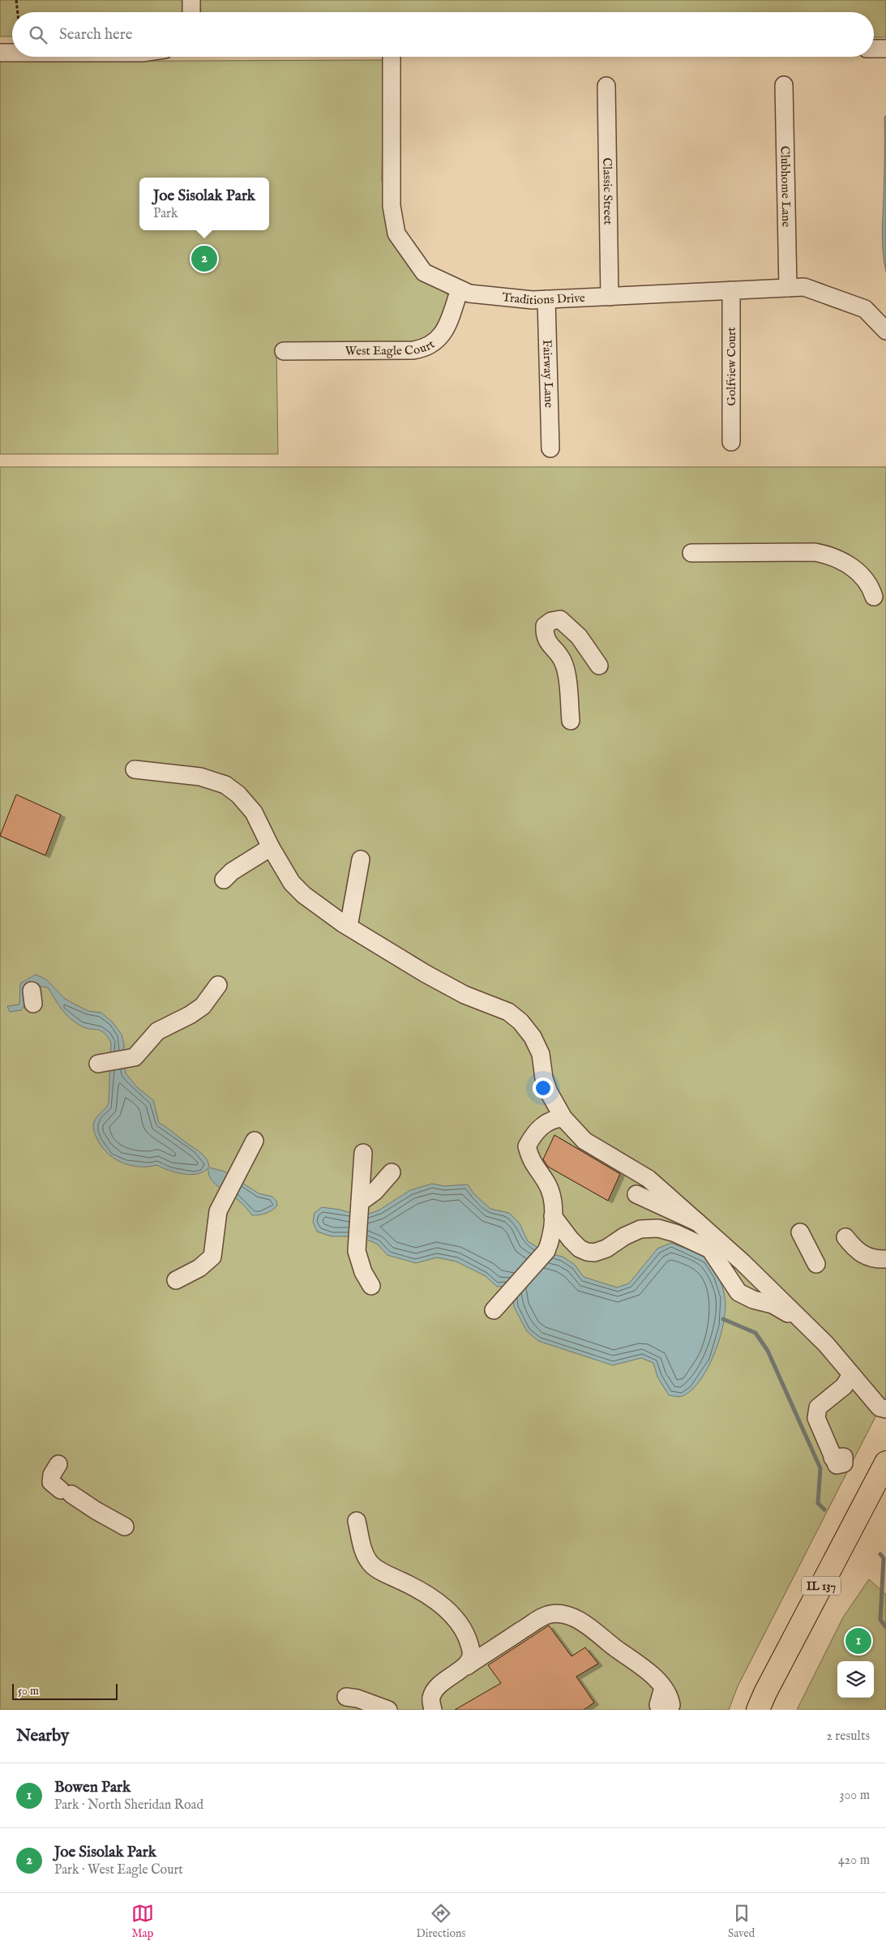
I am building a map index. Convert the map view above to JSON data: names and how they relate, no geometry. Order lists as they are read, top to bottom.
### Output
{
  "streets": {
    "main road": ["IL 137"],
    "street": [
      "Clubhome Lane",
      "Classic Street",
      "Traditions Drive",
      "West Eagle Court",
      "Golfview Court",
      "Fairway Lane"
    ]
  },
  "crossings": [
    ["Clubhome Lane", "Traditions Drive"],
    ["Classic Street", "Traditions Drive"],
    ["Traditions Drive", "West Eagle Court"],
    ["Traditions Drive", "Golfview Court"],
    ["Traditions Drive", "Fairway Lane"]
  ],
  "scale_bar": "50 m",
  "page": {
    "search": "Search here",
    "popup": ["Joe Sisolak Park", "Park"],
    "pins": ["2", "1"],
    "scale": "50 m",
    "heading": ["Nearby", "2 results"],
    "list": [
      {
        "mark": "1",
        "name": "Bowen Park",
        "note": "Park · North Sheridan Road",
        "value": "300 m"
      },
      {
        "mark": "2",
        "name": "Joe Sisolak Park",
        "note": "Park · West Eagle Court",
        "value": "420 m"
      }
    ],
    "nav": ["Map", "Directions", "Saved"]
  }
}
